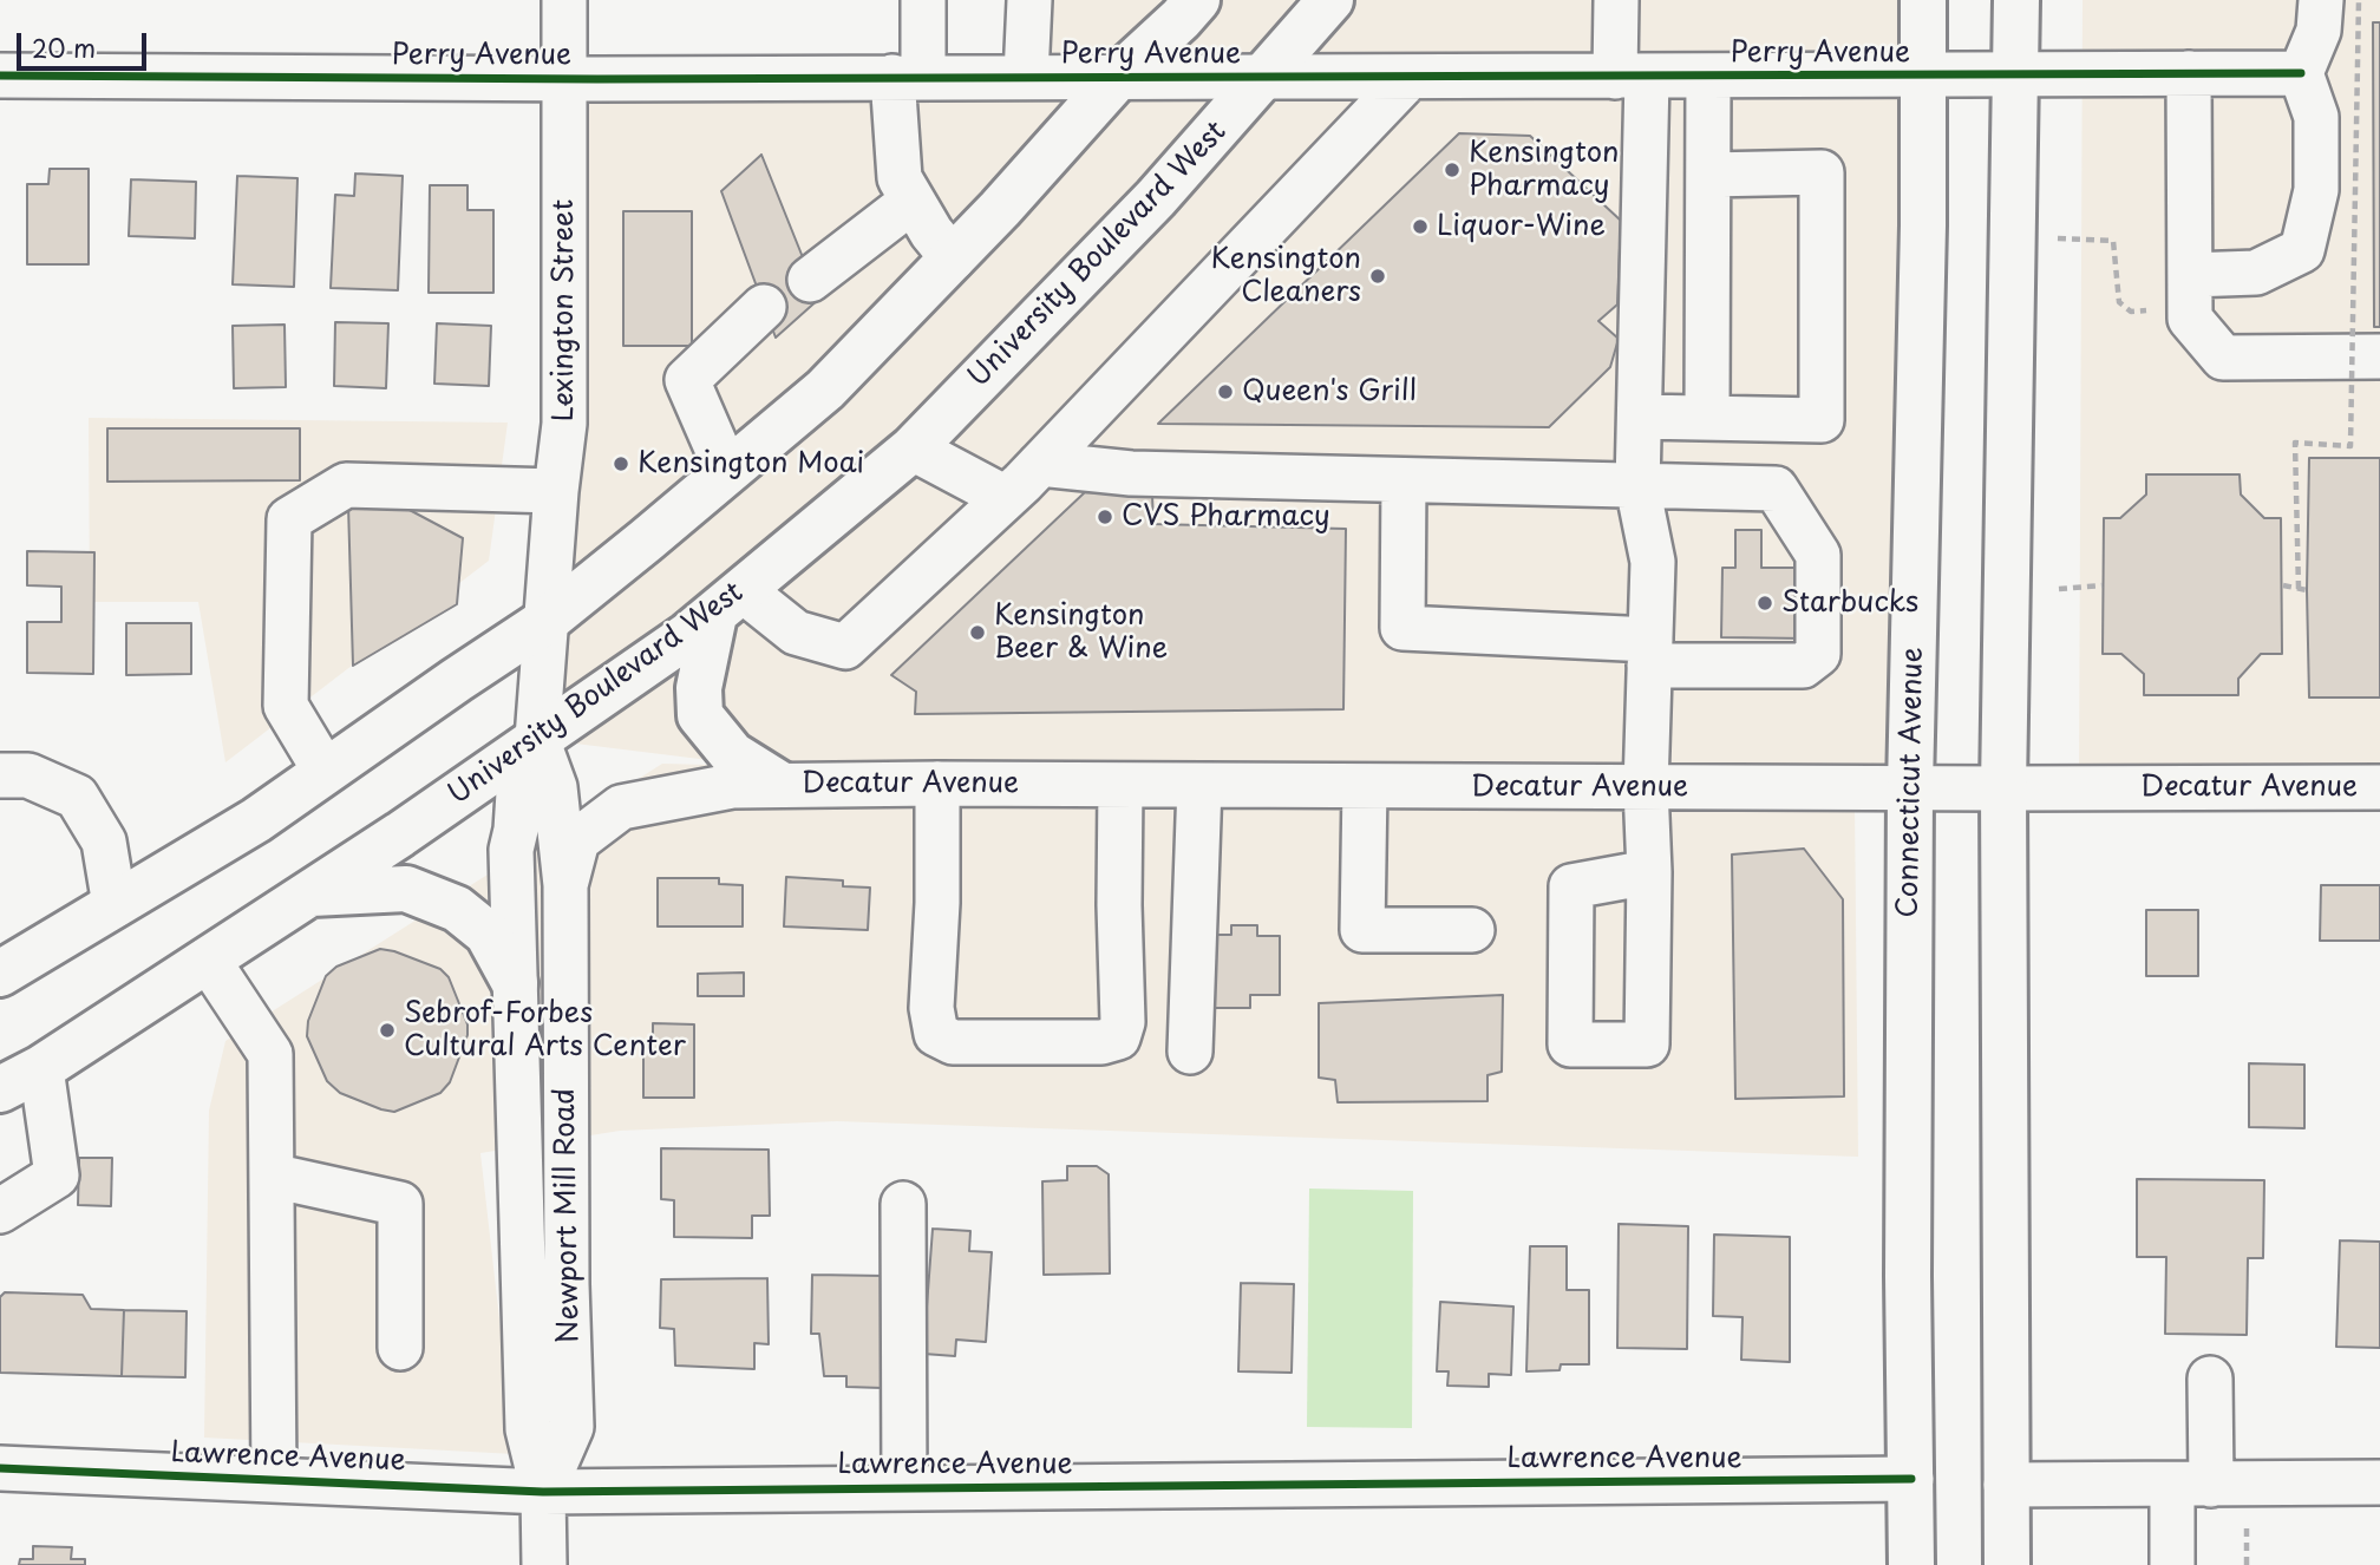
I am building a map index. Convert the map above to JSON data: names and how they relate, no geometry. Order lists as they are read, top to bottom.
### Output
{
  "streets": {
    "main road": ["University Boulevard West", "Connecticut Avenue"],
    "street": [
      "Perry Avenue",
      "Lexington Street",
      "Decatur Avenue",
      "Newport Mill Road",
      "Lawrence Avenue"
    ]
  },
  "crossings": [
    ["Perry Avenue", "University Boulevard West"],
    ["Perry Avenue", "Lexington Street"],
    ["Perry Avenue", "Connecticut Avenue"],
    ["University Boulevard West", "Newport Mill Road"],
    ["Lexington Street", "Newport Mill Road"],
    ["Connecticut Avenue", "Decatur Avenue"],
    ["Connecticut Avenue", "Lawrence Avenue"],
    ["Decatur Avenue", "Newport Mill Road"],
    ["Newport Mill Road", "Lawrence Avenue"]
  ],
  "places": [
    "Kensington Pharmacy",
    "Liquor-Wine",
    "Kensington Cleaners",
    "Queen's Grill",
    "Kensington Moai",
    "CVS Pharmacy",
    "Starbucks",
    "Kensington Beer & Wine",
    "Sebrof-Forbes Cultural Arts Center"
  ],
  "scale_bar": "20 m"
}
